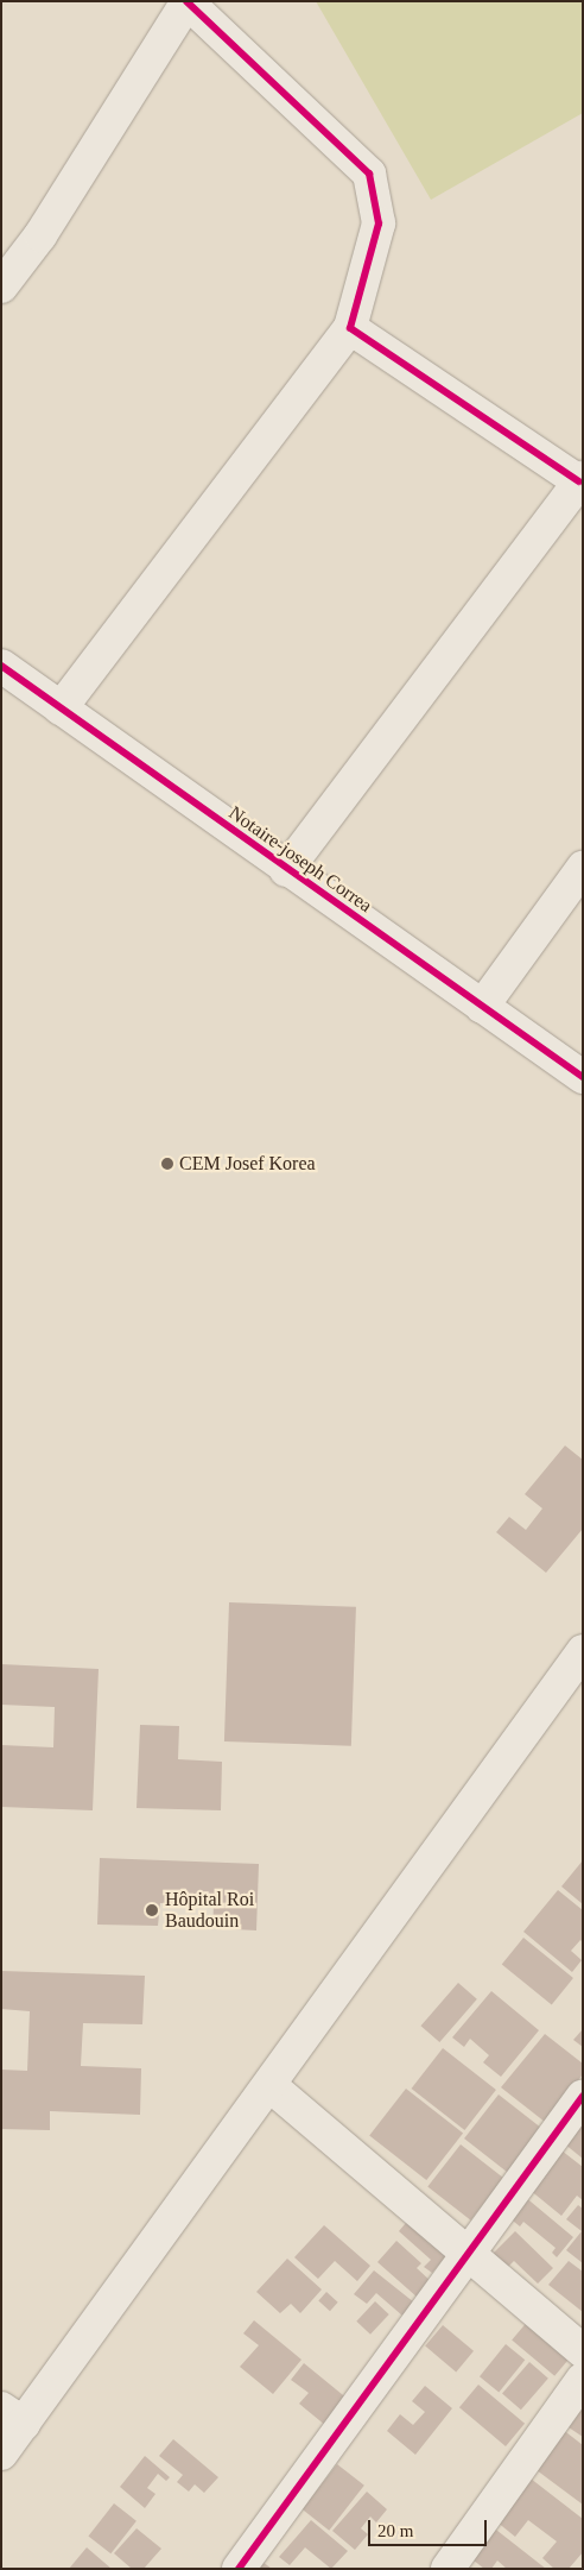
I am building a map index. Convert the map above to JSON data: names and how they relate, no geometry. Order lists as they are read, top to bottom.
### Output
{
  "streets": {
    "street": ["Notaire-joseph Correa"]
  },
  "places": ["CEM Josef Korea", "Hôpital Roi Baudouin"],
  "scale_bar": "20 m"
}
